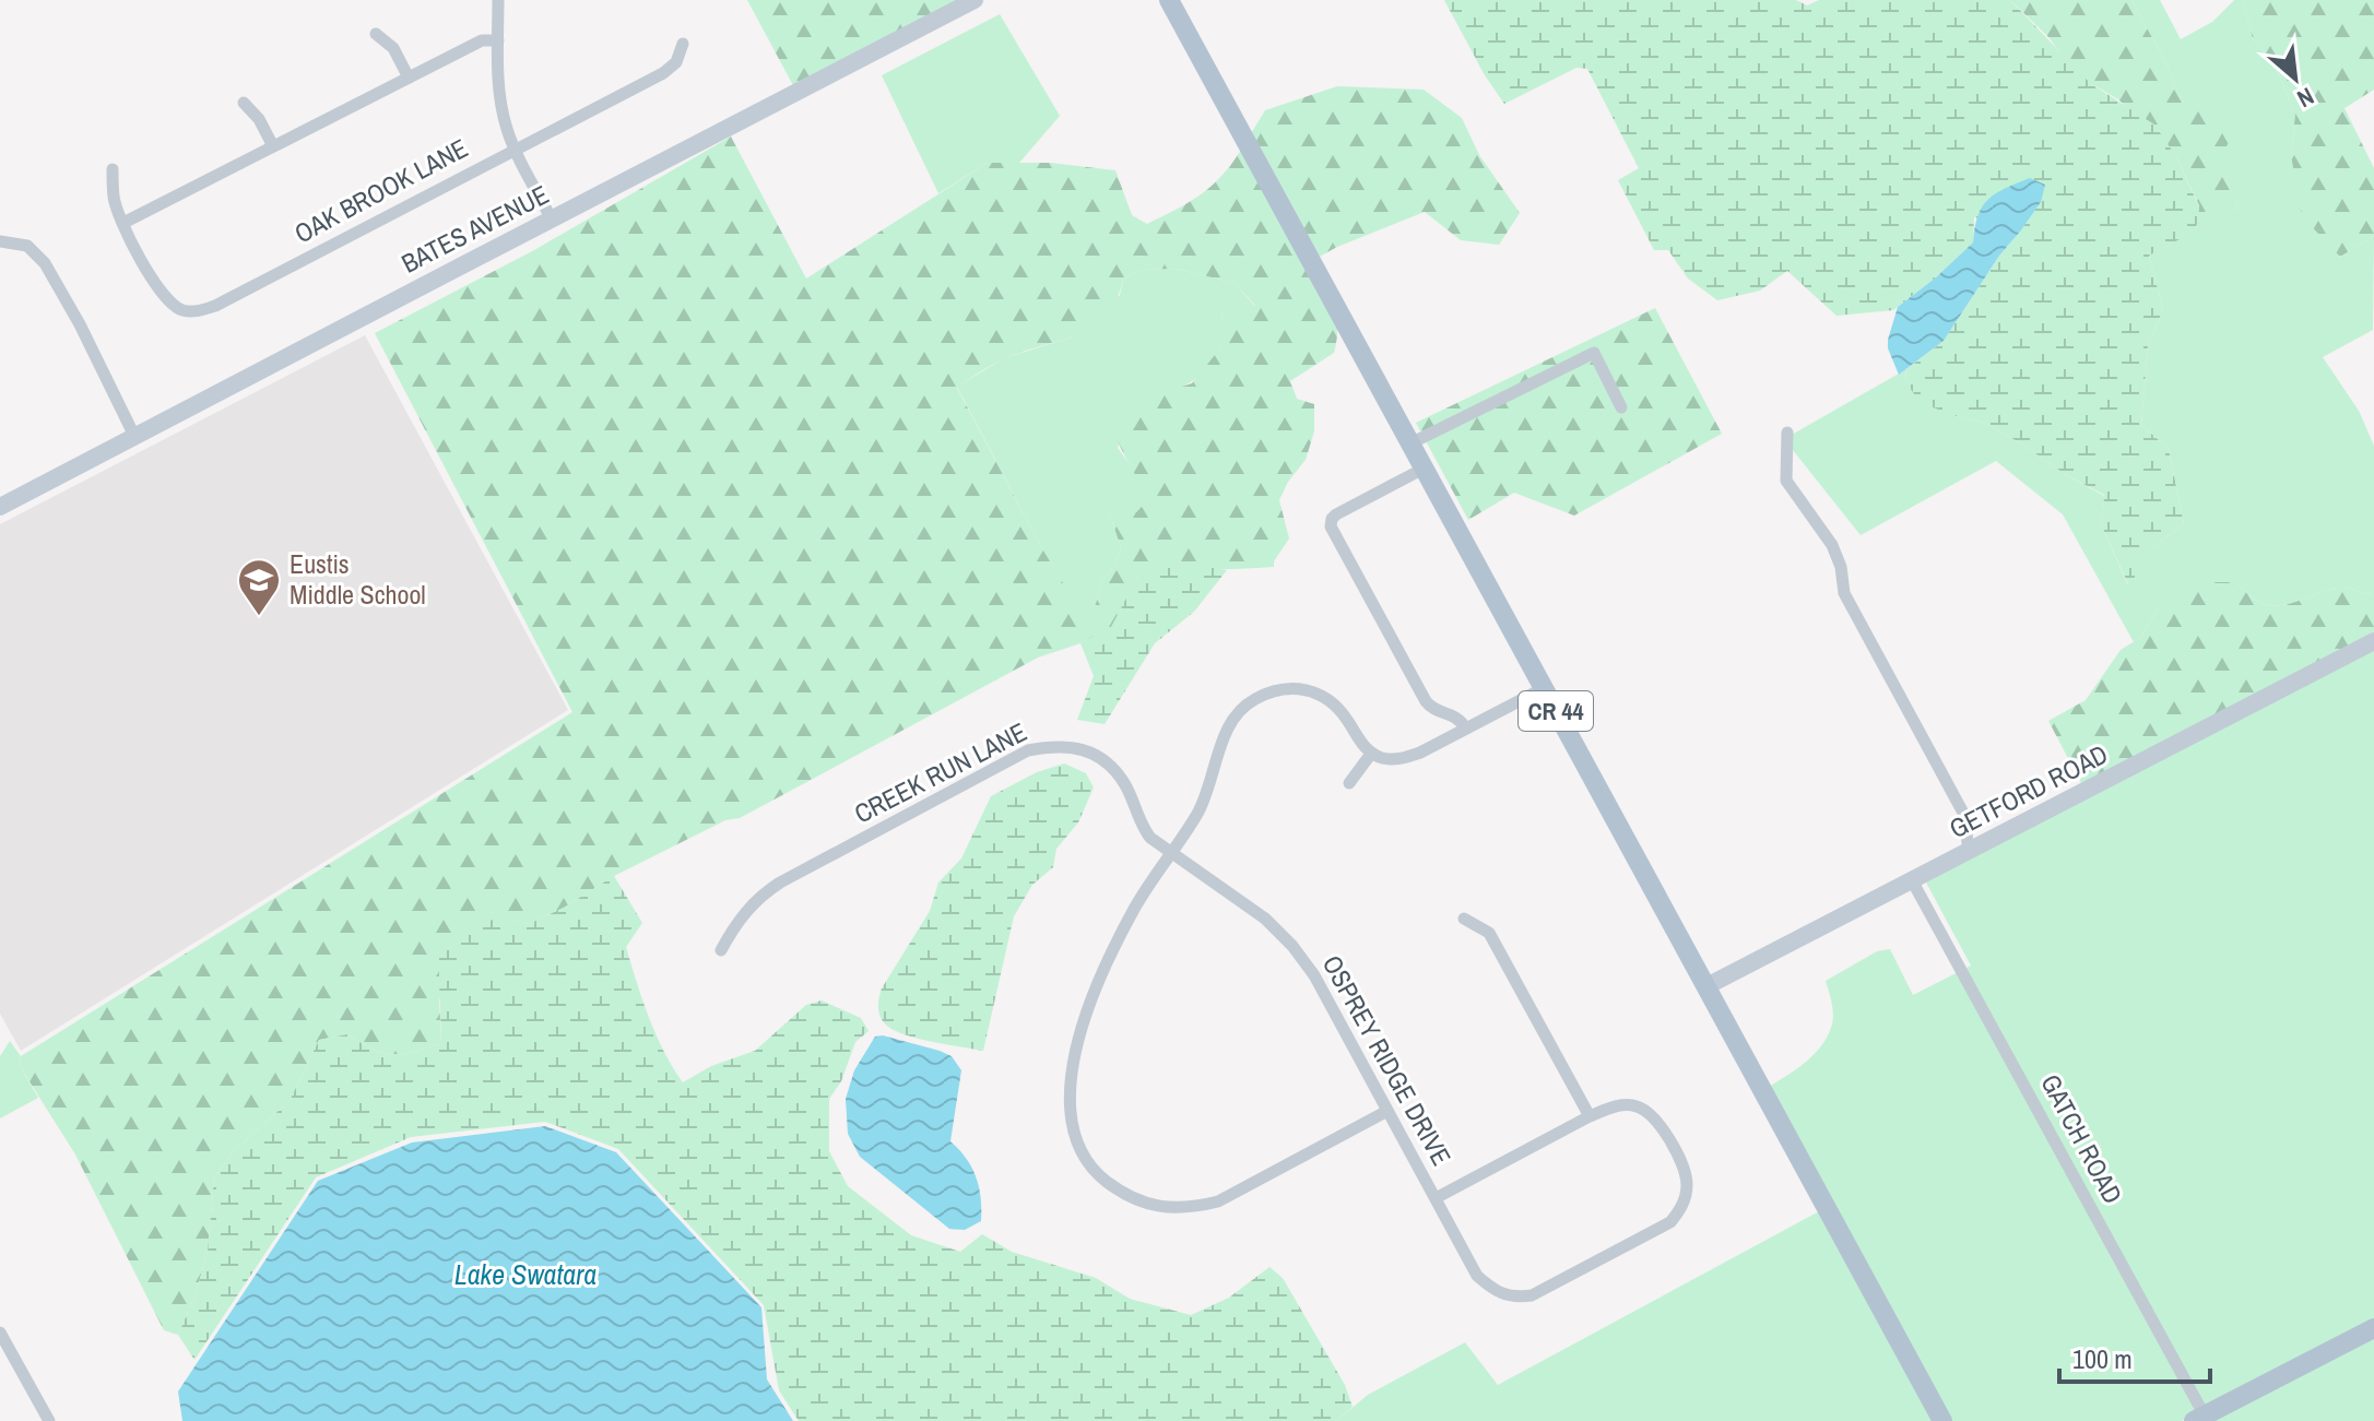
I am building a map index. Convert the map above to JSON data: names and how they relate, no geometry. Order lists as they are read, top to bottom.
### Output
{
  "streets": {
    "main road": ["CR 44"],
    "street": [
      "OAK BROOK LANE",
      "BATES AVENUE",
      "CREEK RUN LANE",
      "GETFORD ROAD",
      "OSPREY RIDGE DRIVE",
      "GATCH ROAD"
    ]
  },
  "crossings": [
    ["CR 44", "GETFORD ROAD"],
    ["CREEK RUN LANE", "OSPREY RIDGE DRIVE"],
    ["GETFORD ROAD", "GATCH ROAD"]
  ],
  "water": ["Lake Swatara"],
  "places": {
    "school or university": ["Eustis Middle School"]
  },
  "scale_bar": "100 m",
  "north": "bottom right"
}
